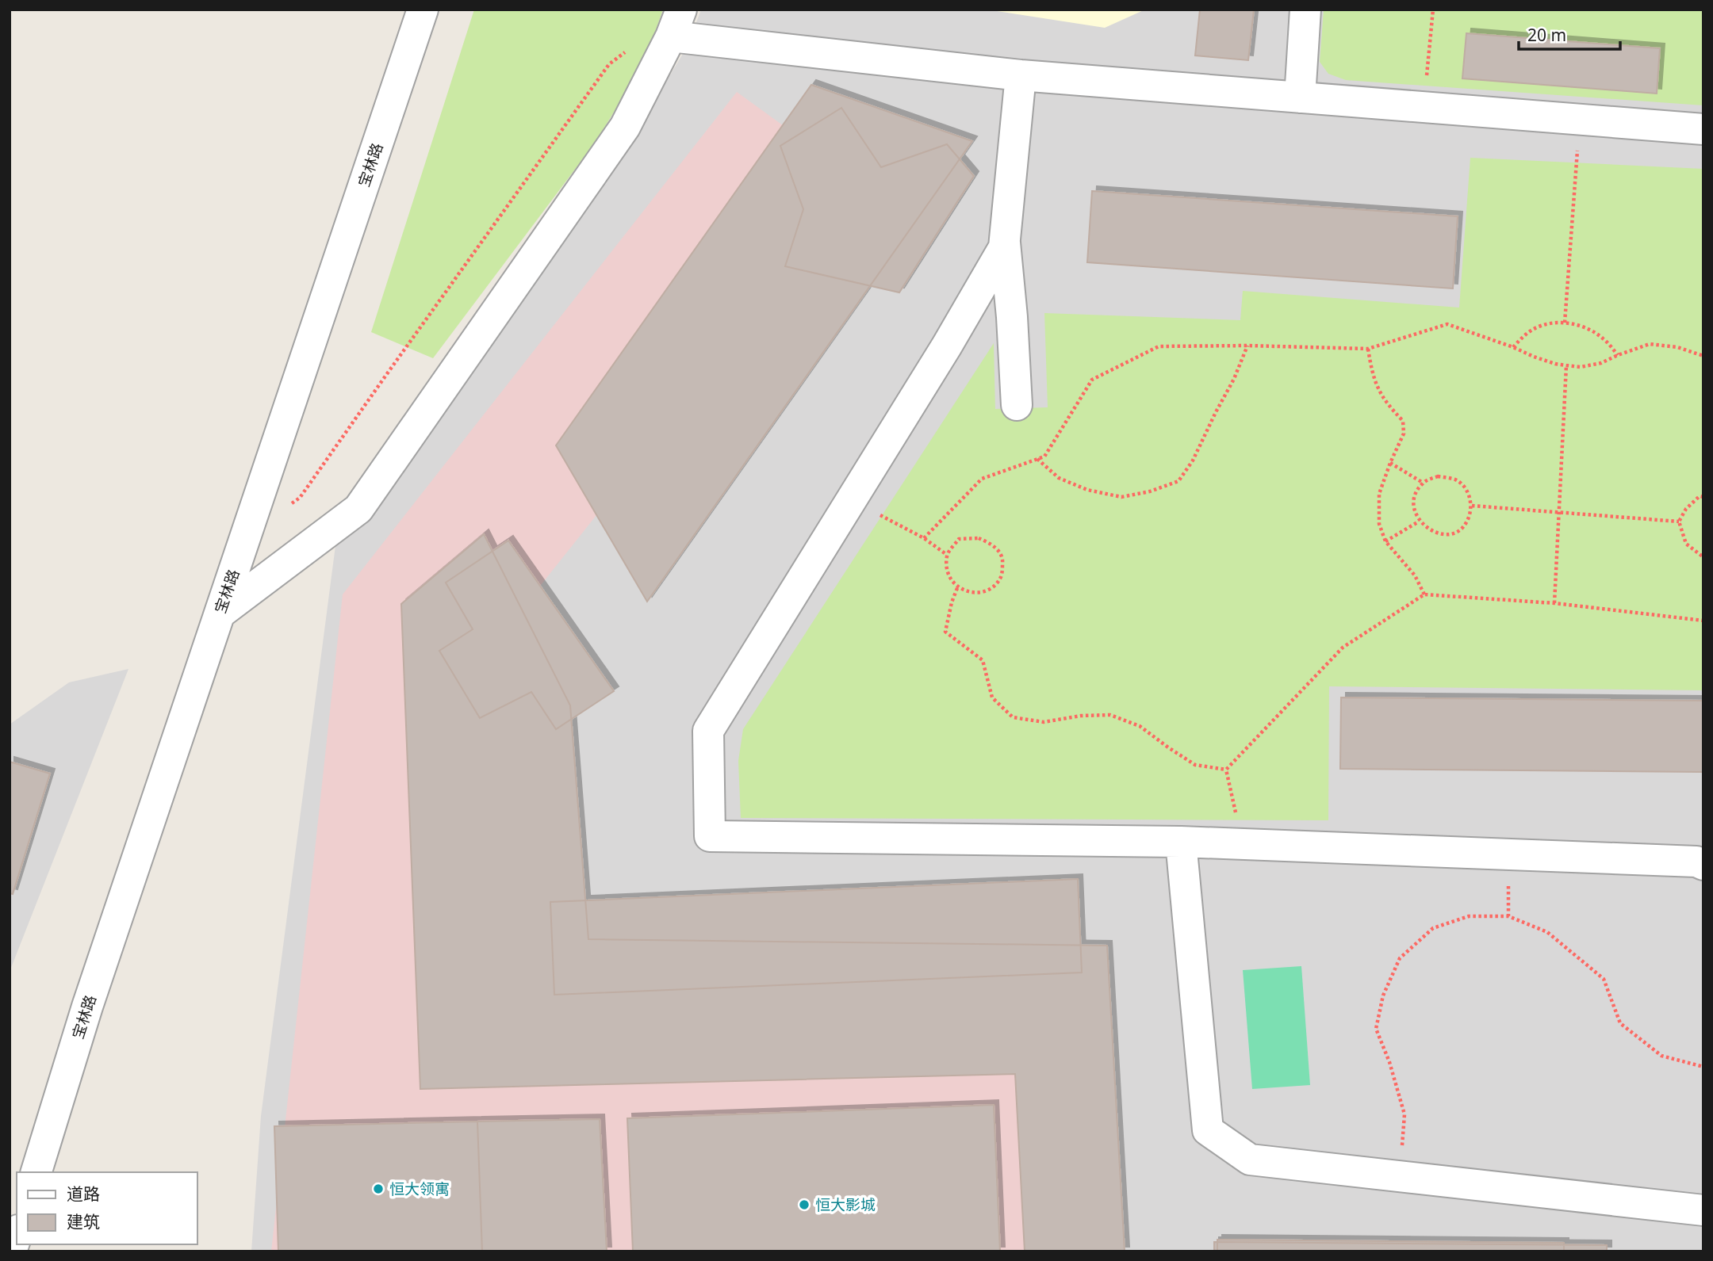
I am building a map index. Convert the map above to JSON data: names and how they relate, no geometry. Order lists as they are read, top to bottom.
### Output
{
  "streets": {
    "street": ["宝林路"]
  },
  "places": ["恒大领寓", "恒大影城"],
  "legend": ["道路", "建筑"],
  "scale_bar": "20 m"
}
